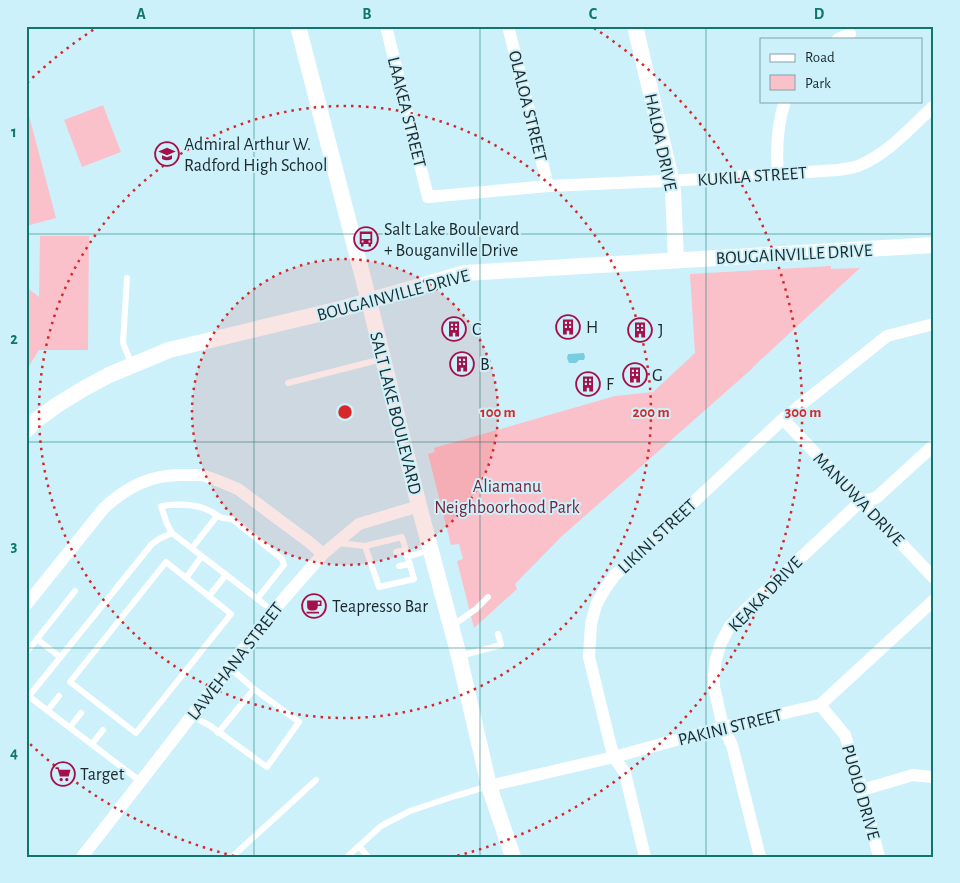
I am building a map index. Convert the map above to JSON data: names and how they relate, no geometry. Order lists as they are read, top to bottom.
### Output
{
  "streets": {
    "street": [
      "OLALOA STREET",
      "LAAKEA STREET",
      "HALOA DRIVE",
      "KUKILA STREET",
      "BOUGAINVILLE DRIVE",
      "SALT LAKE BOULEVARD",
      "MANUWA DRIVE",
      "LIKINI STREET",
      "KEAKA DRIVE",
      "LAWEHANA STREET",
      "PAKINI STREET",
      "PUOLO DRIVE"
    ]
  },
  "crossings": [
    ["OLALOA STREET", "KUKILA STREET"],
    ["LAAKEA STREET", "KUKILA STREET"],
    ["HALOA DRIVE", "KUKILA STREET"],
    ["HALOA DRIVE", "BOUGAINVILLE DRIVE"],
    ["BOUGAINVILLE DRIVE", "SALT LAKE BOULEVARD"],
    ["SALT LAKE BOULEVARD", "LAWEHANA STREET"],
    ["SALT LAKE BOULEVARD", "PAKINI STREET"],
    ["MANUWA DRIVE", "LIKINI STREET"],
    ["MANUWA DRIVE", "KEAKA DRIVE"],
    ["LIKINI STREET", "PAKINI STREET"],
    ["KEAKA DRIVE", "PAKINI STREET"],
    ["PAKINI STREET", "PUOLO DRIVE"]
  ],
  "parks": ["Aliamanu Neighboorhood Park"],
  "places": {
    "school or university": ["Admiral Arthur W. Radford High School"],
    "bus stop": ["Salt Lake Boulevard + Bouganville Drive"],
    "building": [
      "H",
      "C",
      "J",
      "B",
      "G",
      "F"
    ],
    "cafe": ["Teapresso Bar"],
    "supermarket": ["Target"]
  },
  "legend": ["Road", "Park"],
  "grid": {
    "columns": [
      "A",
      "B",
      "C",
      "D"
    ],
    "rows": [
      "1",
      "2",
      "3",
      "4"
    ]
  },
  "rings": ["100 m", "200 m", "300 m"]
}
